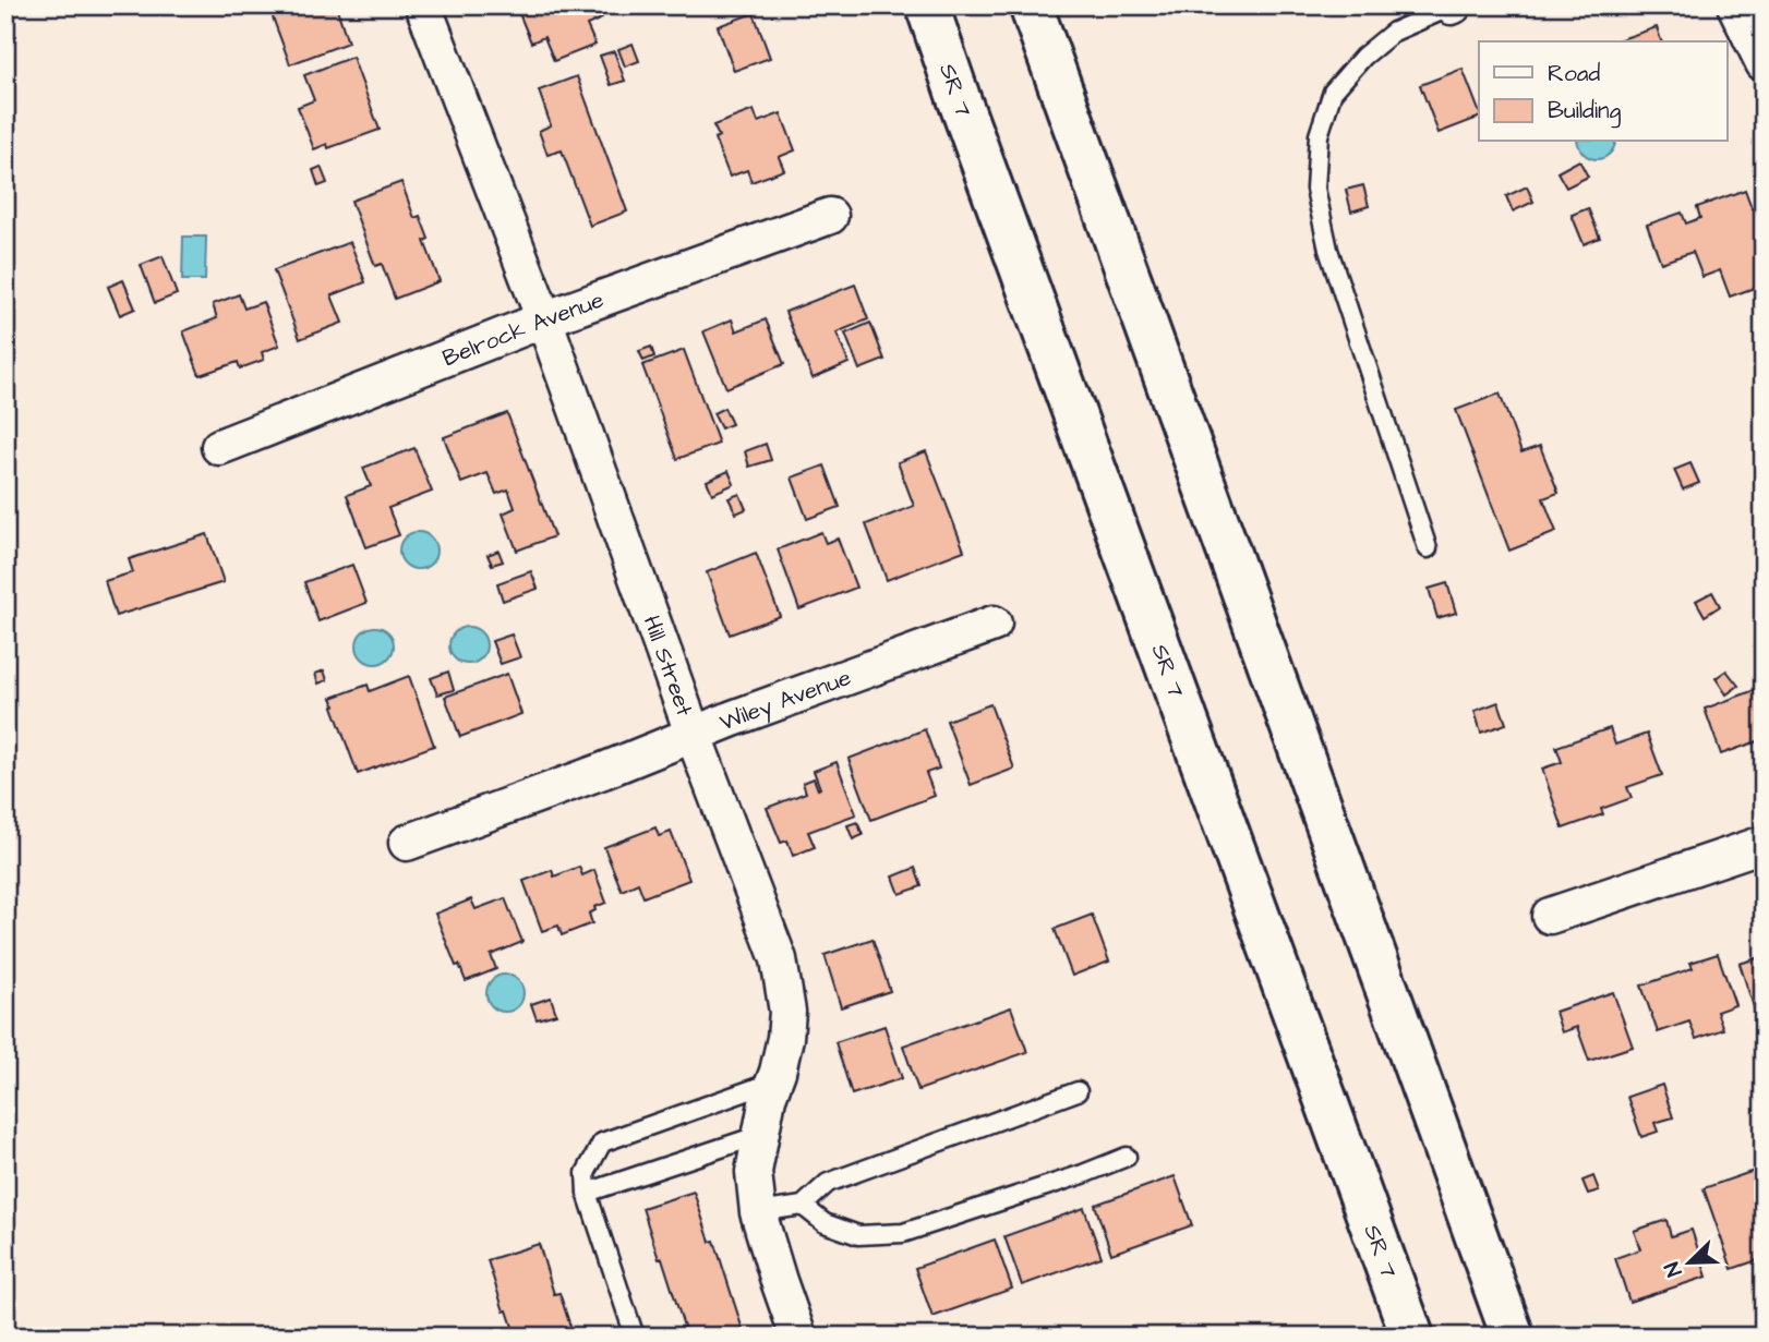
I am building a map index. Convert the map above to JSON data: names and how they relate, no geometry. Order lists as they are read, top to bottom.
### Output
{
  "streets": {
    "highway": ["SR 7"],
    "street": ["Belrock Avenue", "Hill Street", "Wiley Avenue"]
  },
  "crossings": [
    ["Belrock Avenue", "Hill Street"],
    ["Hill Street", "Wiley Avenue"]
  ],
  "legend": ["Road", "Building"],
  "north": "bottom left"
}
